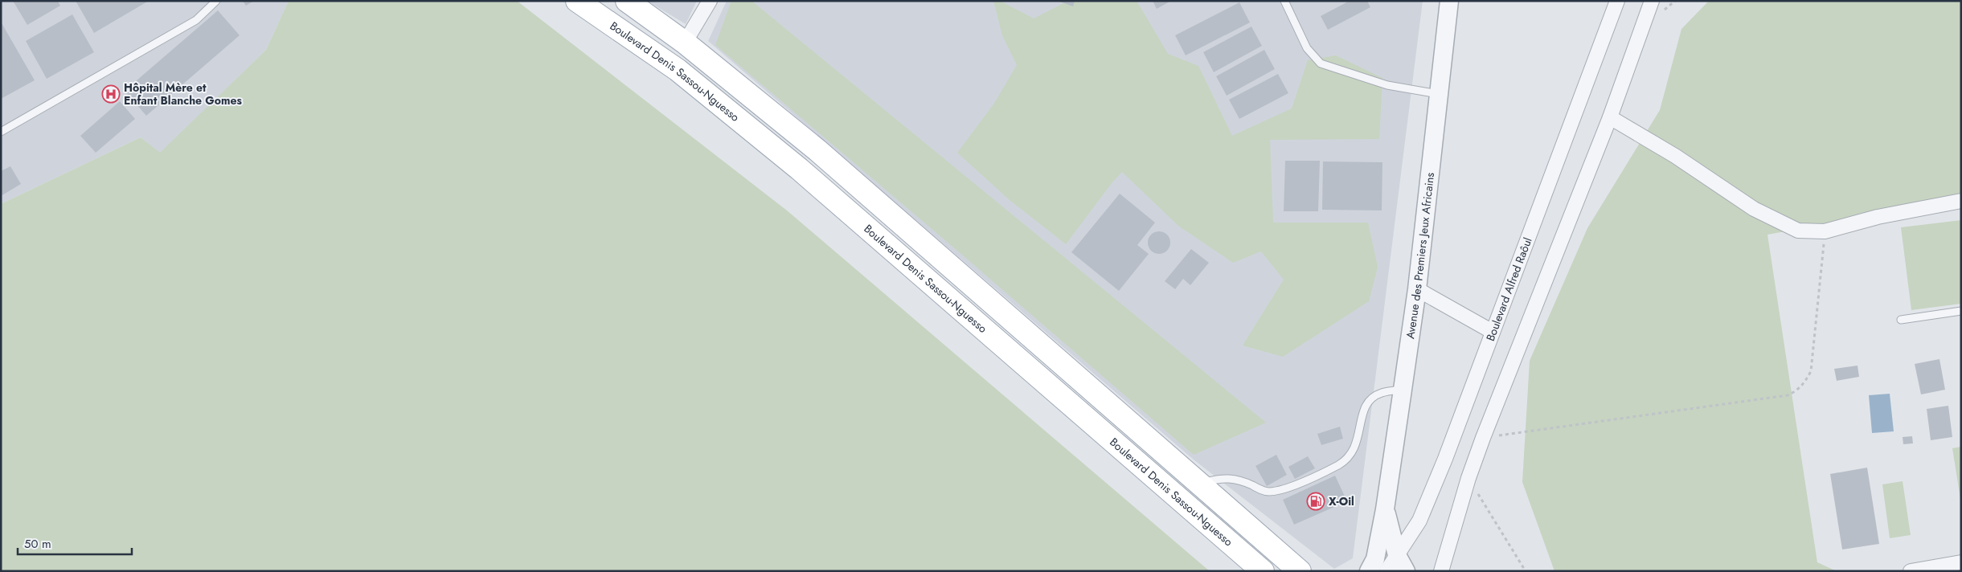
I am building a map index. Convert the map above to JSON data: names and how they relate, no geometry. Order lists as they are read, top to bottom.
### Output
{
  "streets": {
    "main road": ["Boulevard Denis Sassou-Nguesso"],
    "street": ["Avenue des Premiers Jeux Africains", "Boulevard Alfred Raôul"]
  },
  "crossings": [
    ["Avenue des Premiers Jeux Africains", "Boulevard Alfred Raôul"]
  ],
  "places": {
    "hospital": ["Hôpital Mère et Enfant Blanche Gomes"],
    "fuel station": ["X-Oil"]
  },
  "scale_bar": "50 m"
}
